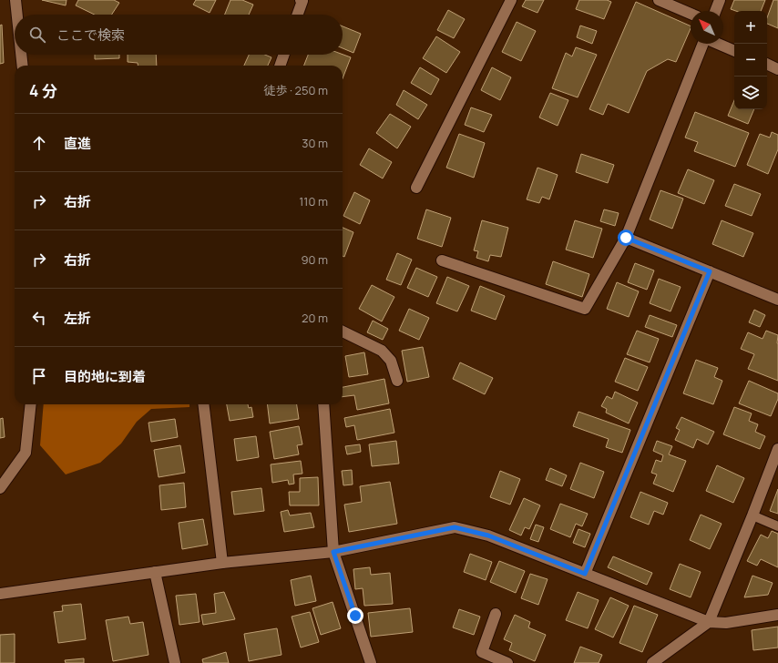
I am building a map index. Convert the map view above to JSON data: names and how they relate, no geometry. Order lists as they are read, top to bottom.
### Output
{
  "north": "top left",
  "page": {
    "map_buttons": ["+", "−"],
    "search": "ここで検索",
    "heading": ["4 分", "徒歩 · 250 m"],
    "list": [
      ["直進", "30 m"],
      ["右折", "110 m"],
      ["右折", "90 m"],
      ["左折", "20 m"],
      "目的地に到着"
    ]
  }
}
